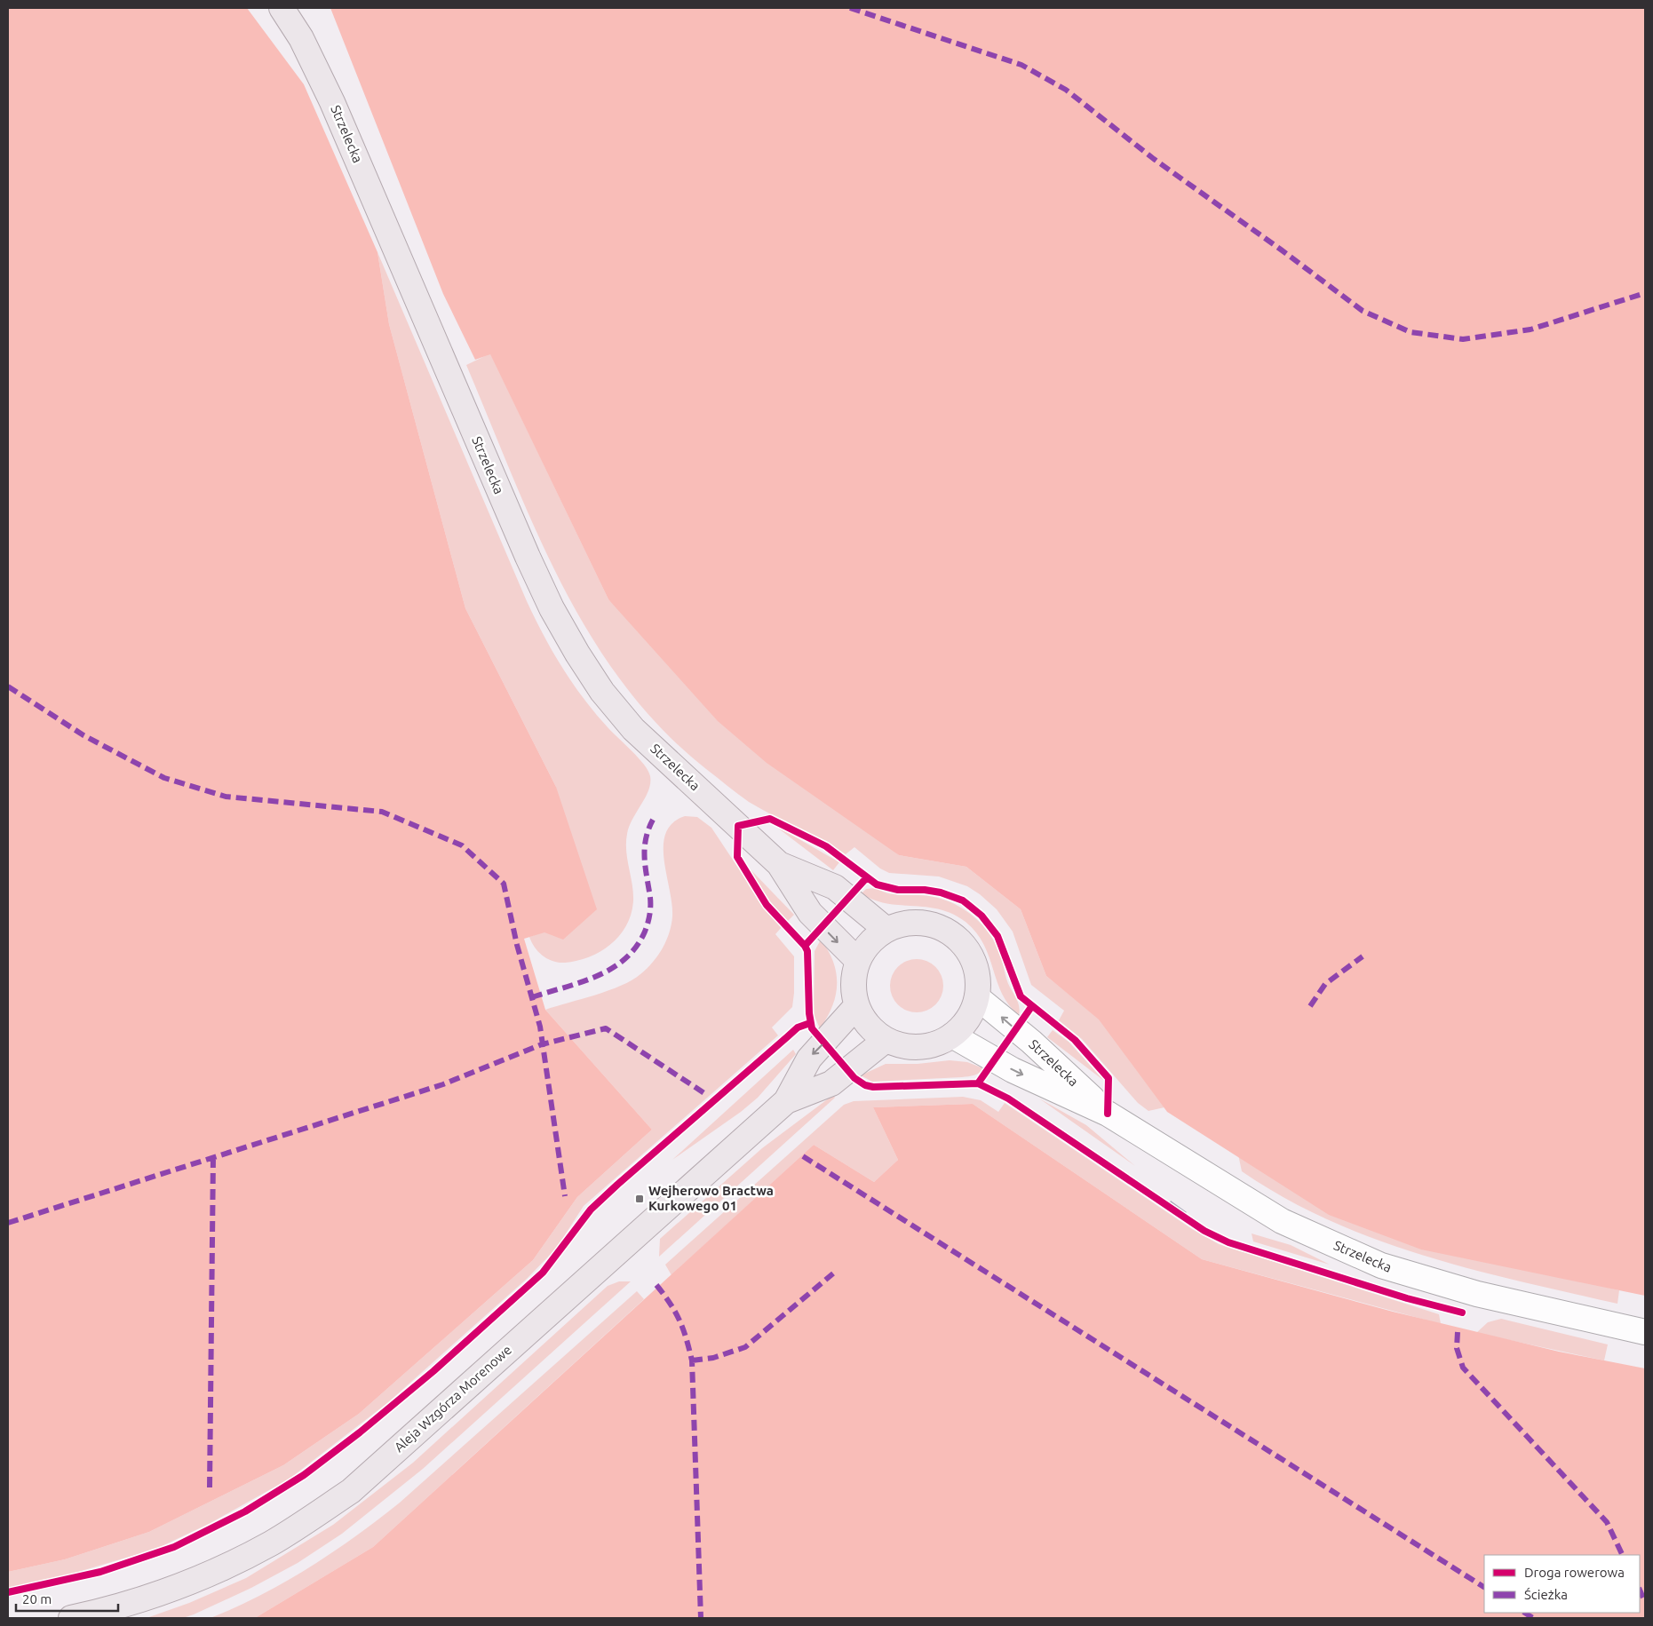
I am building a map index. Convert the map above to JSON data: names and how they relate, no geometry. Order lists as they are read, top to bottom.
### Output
{
  "streets": {
    "main road": ["Strzelecka", "Aleja Wzgórza Morenowe"]
  },
  "crossings": [
    ["Strzelecka", "Aleja Wzgórza Morenowe"]
  ],
  "places": {
    "transit": ["Wejherowo Bractwa Kurkowego 01"]
  },
  "legend": ["Droga rowerowa", "Ścieżka"],
  "scale_bar": "20 m"
}
